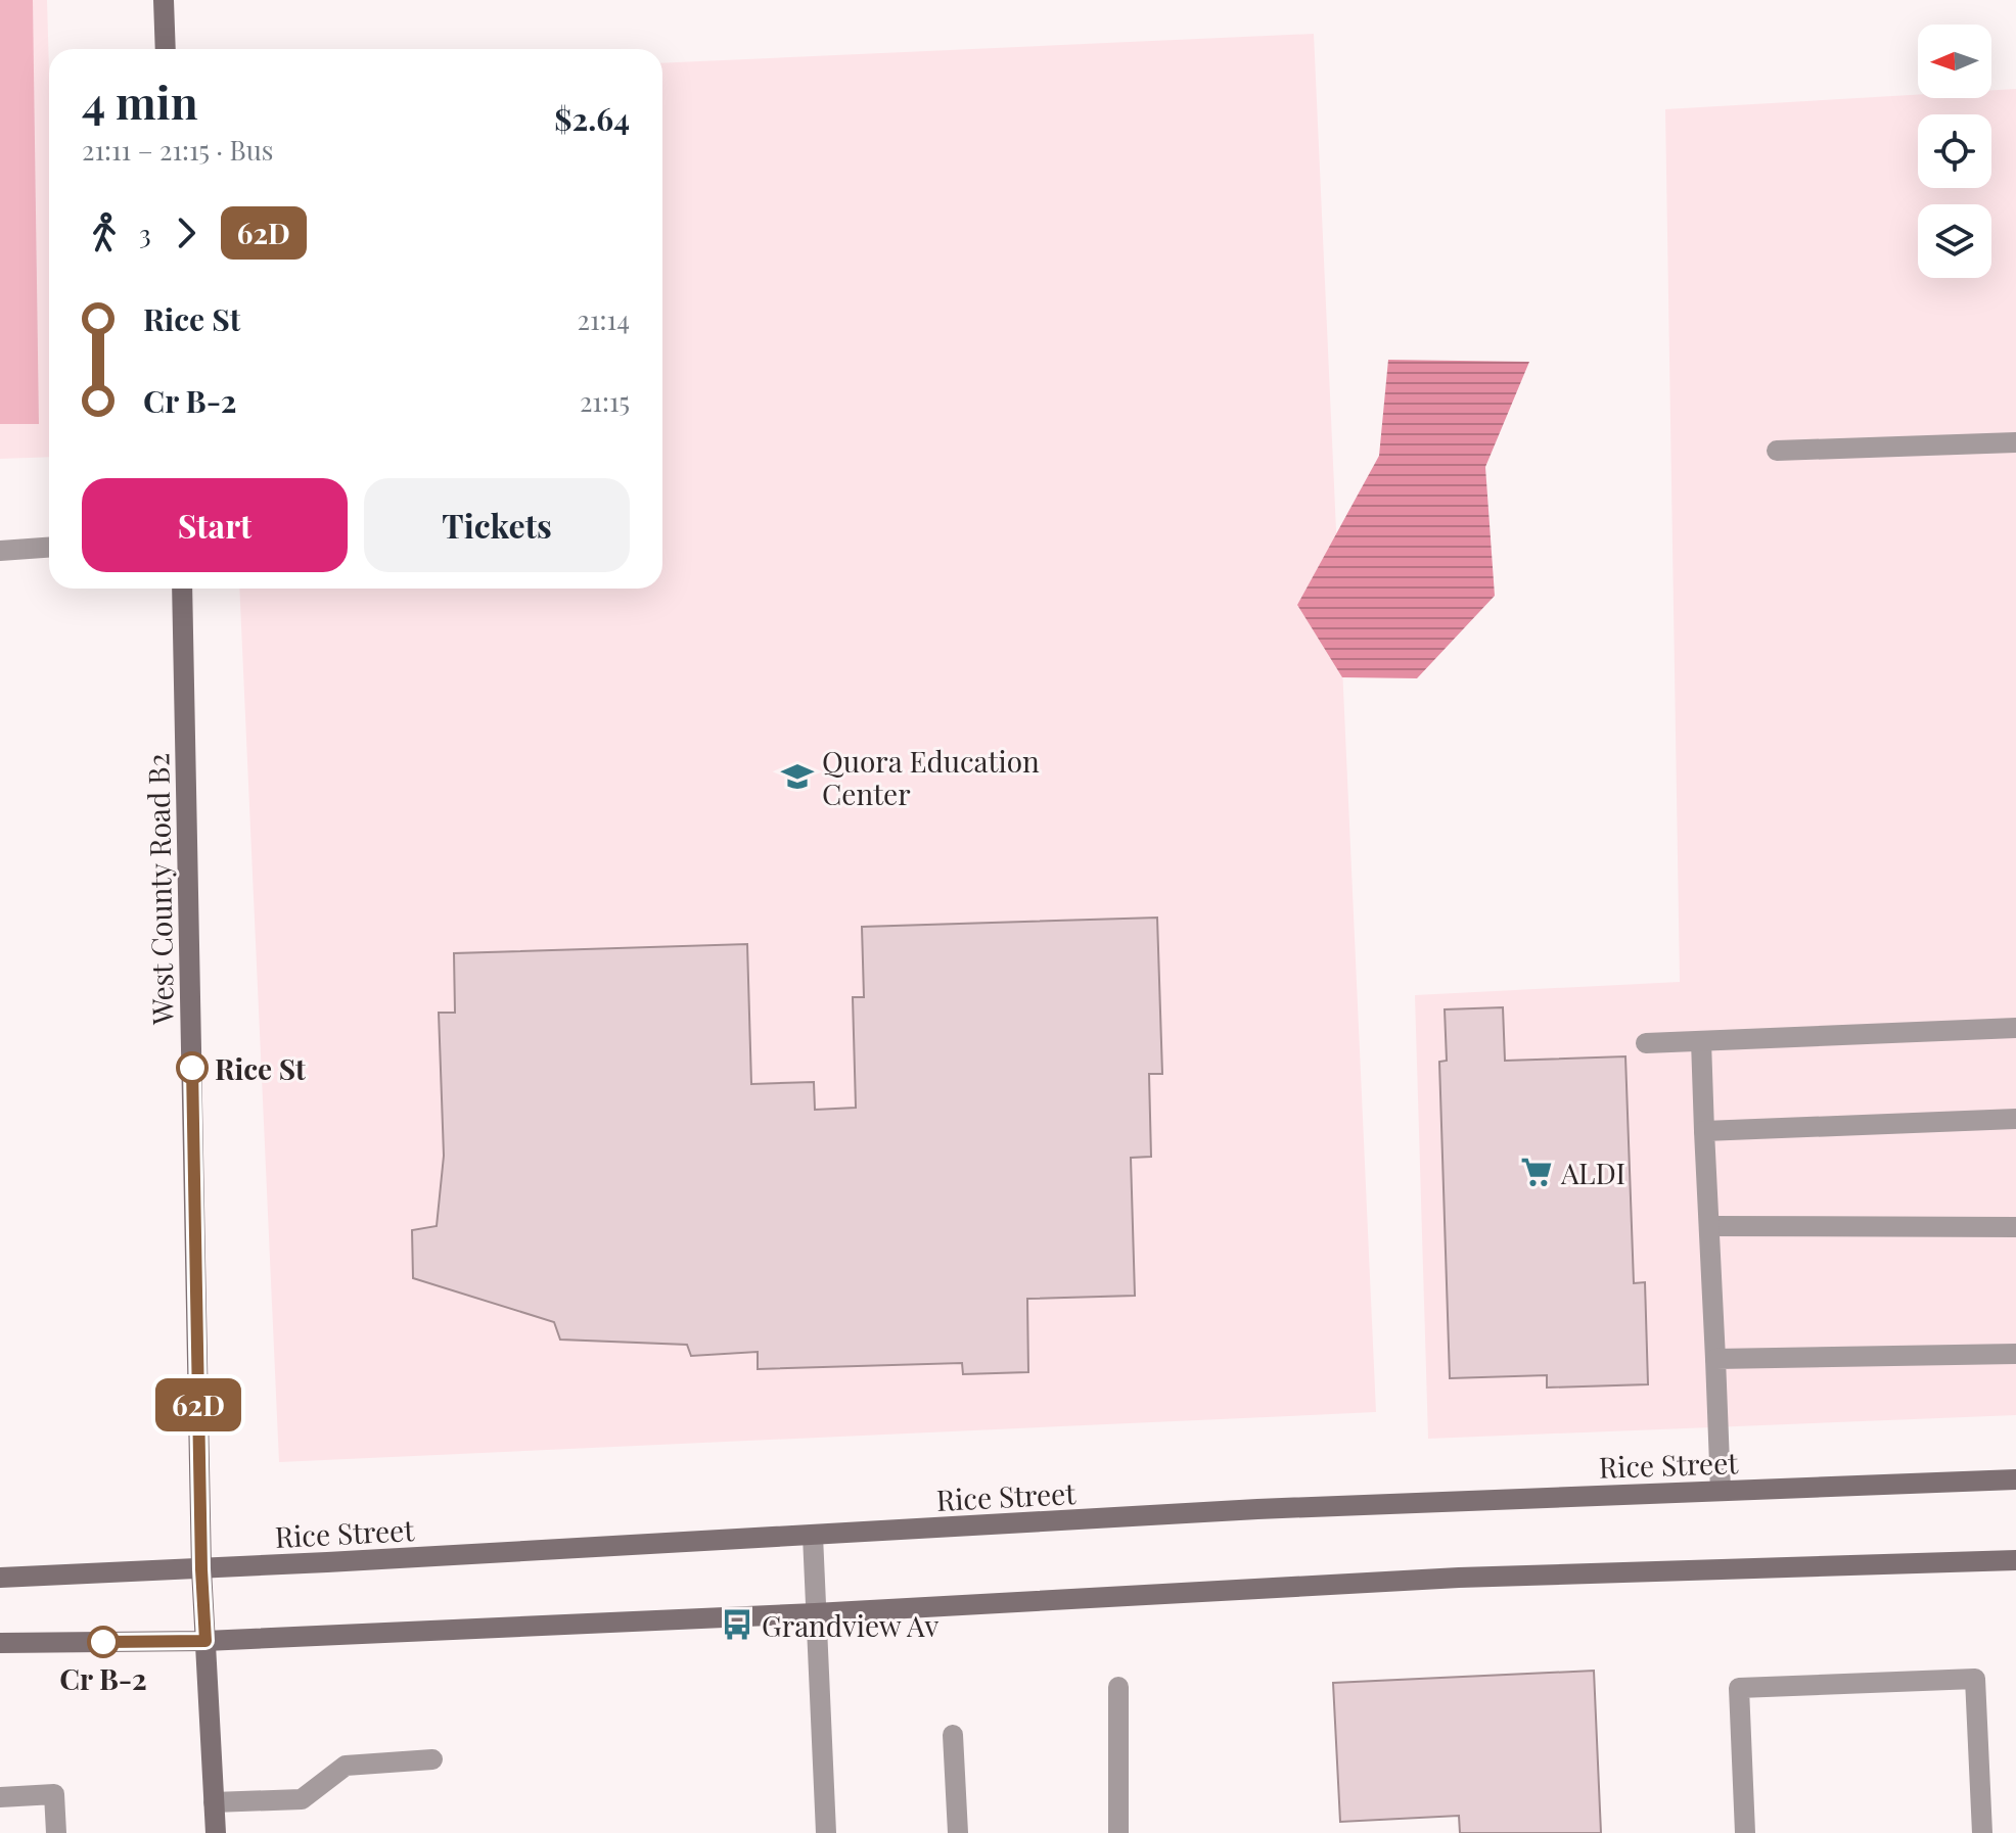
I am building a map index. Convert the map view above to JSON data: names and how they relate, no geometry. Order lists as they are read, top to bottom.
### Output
{
  "streets": {
    "main road": ["West County Road B2", "Rice Street"]
  },
  "crossings": [
    ["West County Road B2", "Rice Street"]
  ],
  "places": {
    "school or university": ["Quora Education Center"],
    "other": ["Rice St", "Cr B-2"],
    "supermarket": ["ALDI"],
    "bus stop": ["Grandview Av"]
  },
  "lines": ["bus line 62D"],
  "north": "left",
  "page": {
    "on_map": "62D",
    "heading": ["4 min", "21:11 – 21:15 · Bus", "$2.64"],
    "legs": ["3", "62D"],
    "list": [
      {
        "name": "Rice St",
        "value": "21:14"
      },
      {
        "name": "Cr B-2",
        "value": "21:15"
      }
    ],
    "buttons": ["Start", "Tickets"]
  }
}
